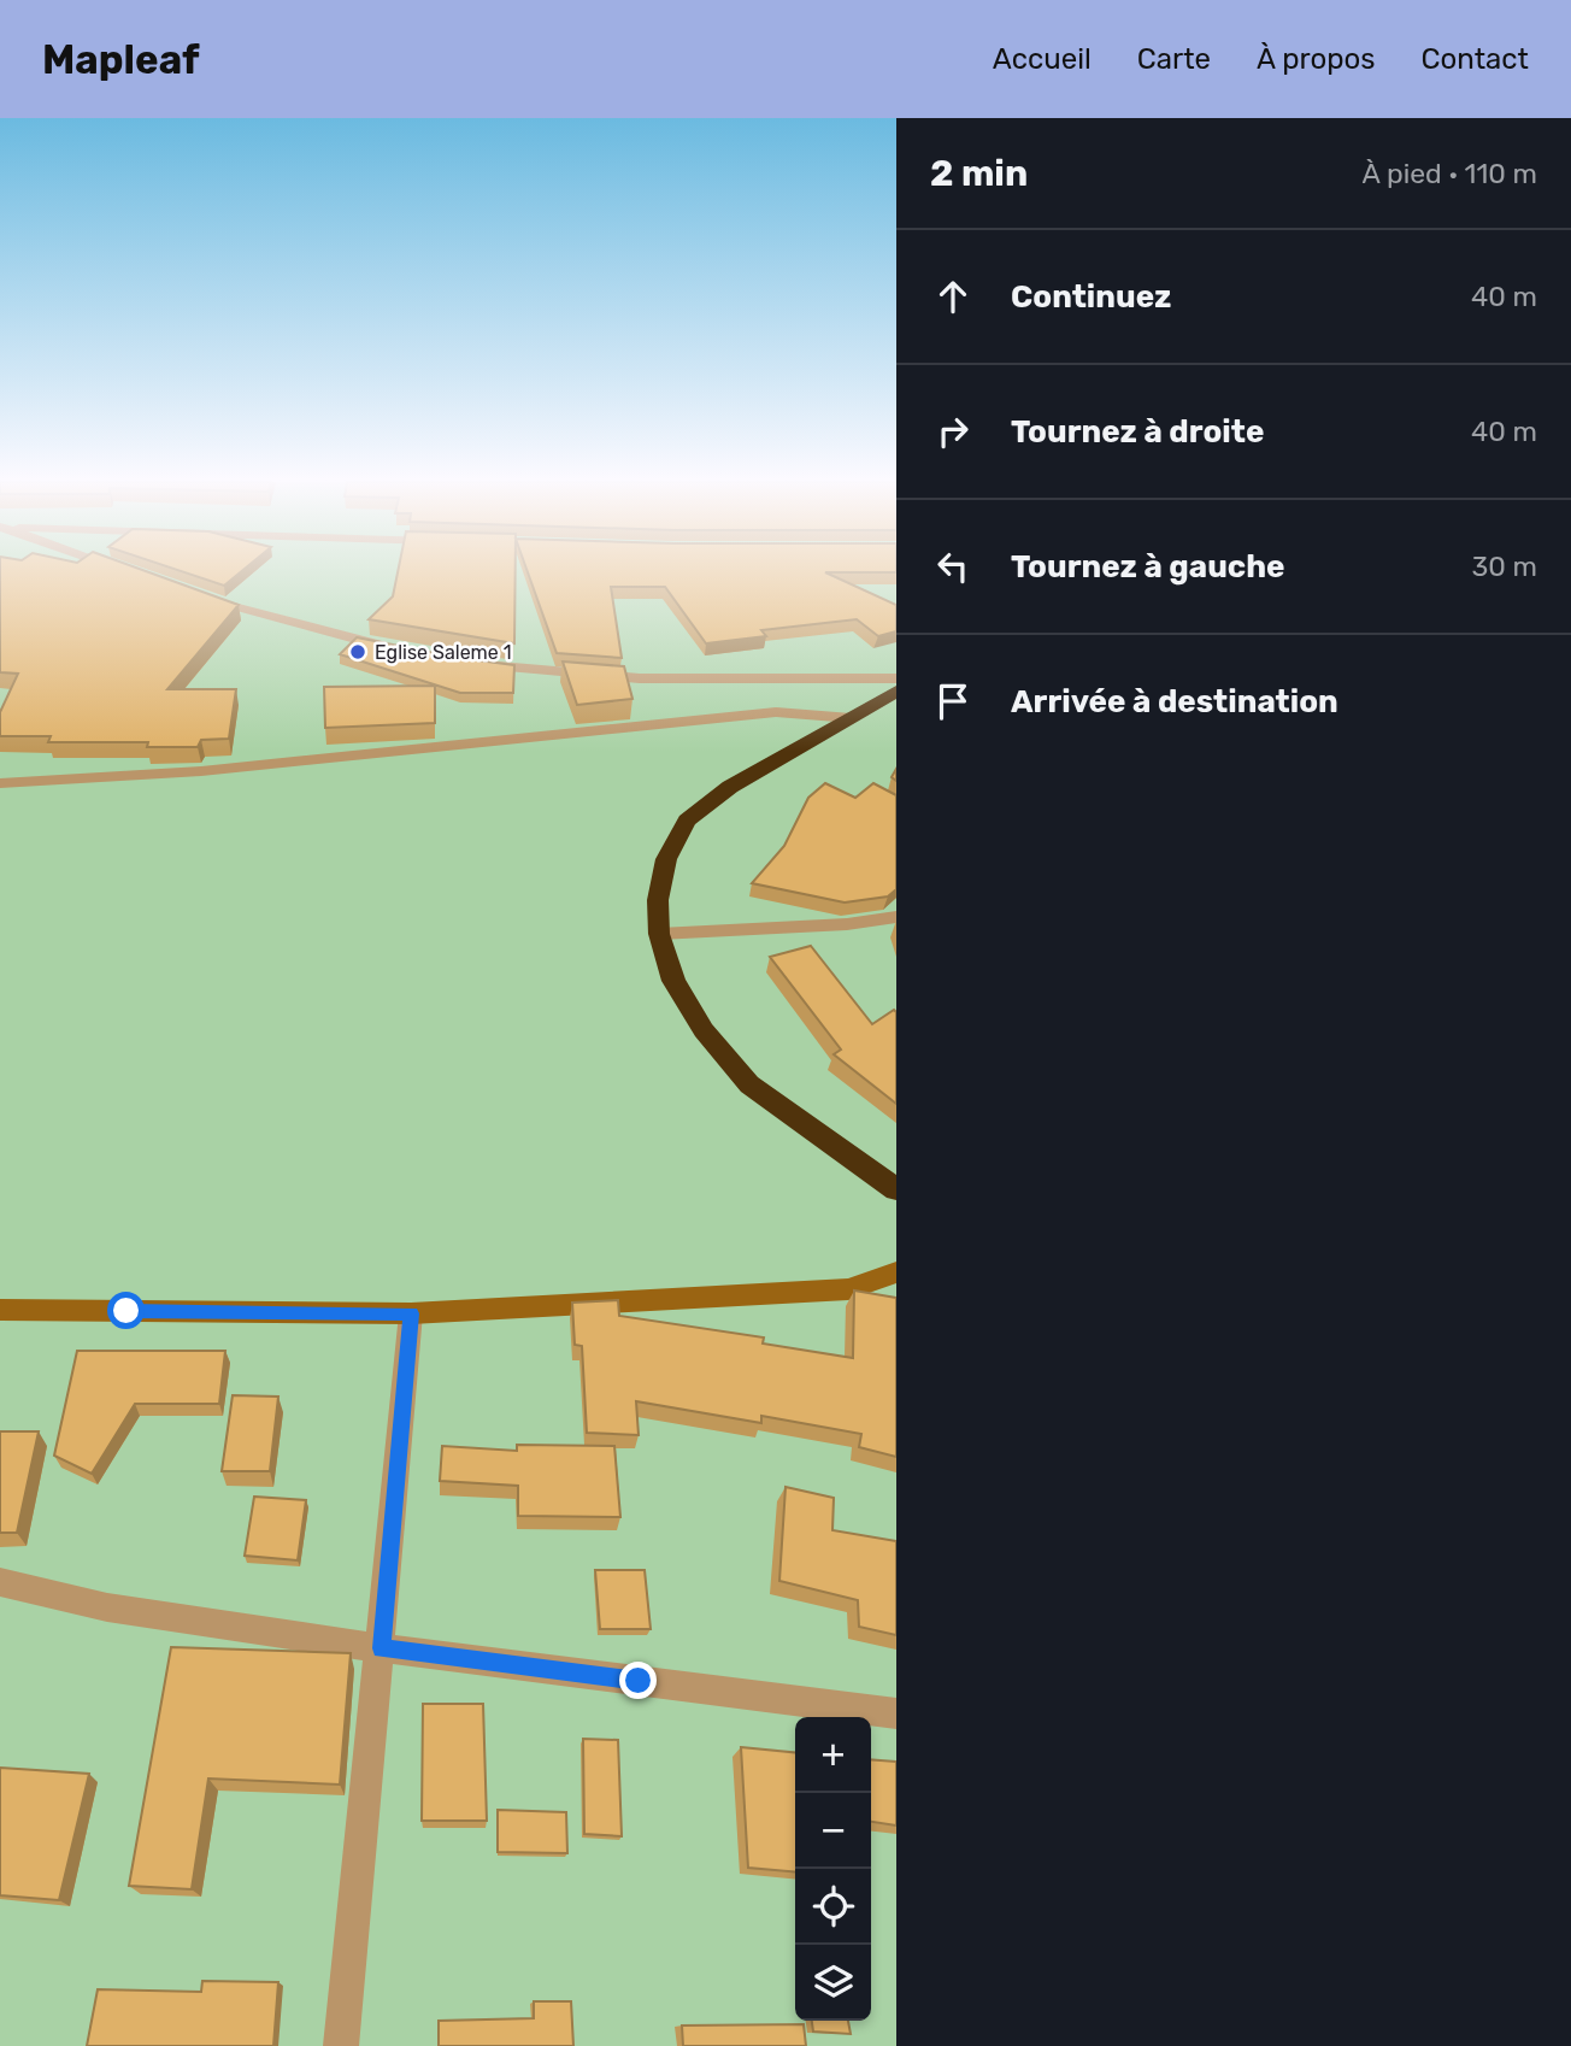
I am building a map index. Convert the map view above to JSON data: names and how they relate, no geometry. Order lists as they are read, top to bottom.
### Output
{
  "places": ["Eglise Saleme 1"],
  "page": {
    "header": "Mapleaf",
    "nav": [
      "Accueil",
      "Carte",
      "À propos",
      "Contact"
    ],
    "heading": ["2 min", "À pied · 110 m"],
    "list": [
      ["Continuez", "40 m"],
      ["Tournez à droite", "40 m"],
      ["Tournez à gauche", "30 m"],
      "Arrivée à destination"
    ],
    "map_buttons": ["+", "−"]
  }
}
